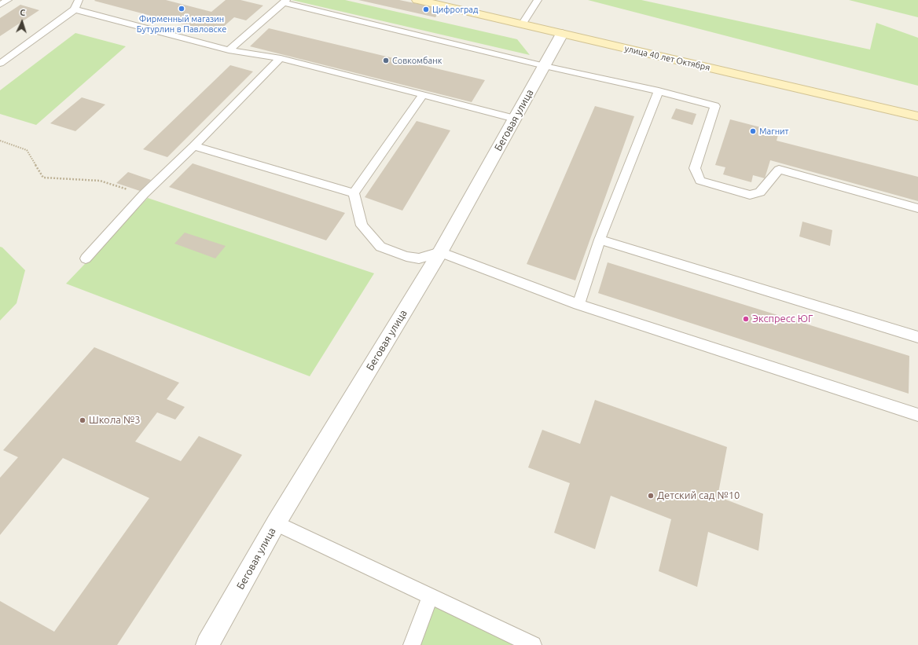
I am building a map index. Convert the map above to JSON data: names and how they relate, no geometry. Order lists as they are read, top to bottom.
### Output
{
  "streets": {
    "street": ["улица 40 лет Октября", "Беговая улица"]
  },
  "crossings": [
    ["улица 40 лет Октября", "Беговая улица"]
  ],
  "places": [
    "Фирменный магазин Бутурлин в Павловске",
    "Цифроград",
    "Совкомбанк",
    "Магнит",
    "Экспресс ЮГ",
    "Школа №3",
    "Детский сад №10"
  ],
  "north": "top"
}
